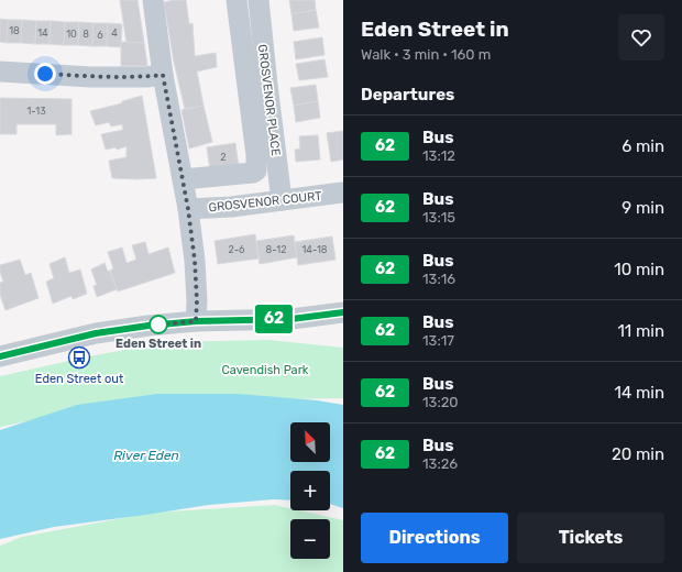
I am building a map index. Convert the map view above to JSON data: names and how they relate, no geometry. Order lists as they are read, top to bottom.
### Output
{
  "streets": {
    "street": ["GROSVENOR PLACE", "GROSVENOR COURT"]
  },
  "crossings": [
    ["GROSVENOR PLACE", "GROSVENOR COURT"]
  ],
  "water": ["River Eden"],
  "parks": ["Cavendish Park"],
  "places": {
    "other": ["Eden Street in"],
    "bus stop": ["Eden Street out"]
  },
  "lines": ["bus line 62"],
  "house_numbers": [
    "18",
    "14",
    "4",
    "10",
    "8",
    "6",
    "1-13",
    "2",
    "2-6",
    "8-12",
    "14-18"
  ],
  "north": "top left",
  "page": {
    "on_map": "62",
    "heading": [
      ["Eden Street in", "Walk · 3 min · 160 m"],
      "Departures"
    ],
    "list": [
      {
        "mark": "62",
        "name": "Bus",
        "note": "13:12",
        "value": "6 min"
      },
      {
        "mark": "62",
        "name": "Bus",
        "note": "13:15",
        "value": "9 min"
      },
      {
        "mark": "62",
        "name": "Bus",
        "note": "13:16",
        "value": "10 min"
      },
      {
        "mark": "62",
        "name": "Bus",
        "note": "13:17",
        "value": "11 min"
      },
      {
        "mark": "62",
        "name": "Bus",
        "note": "13:20",
        "value": "14 min"
      },
      {
        "mark": "62",
        "name": "Bus",
        "note": "13:26",
        "value": "20 min"
      }
    ],
    "map_buttons": ["+", "−"],
    "buttons": ["Directions", "Tickets"]
  }
}
